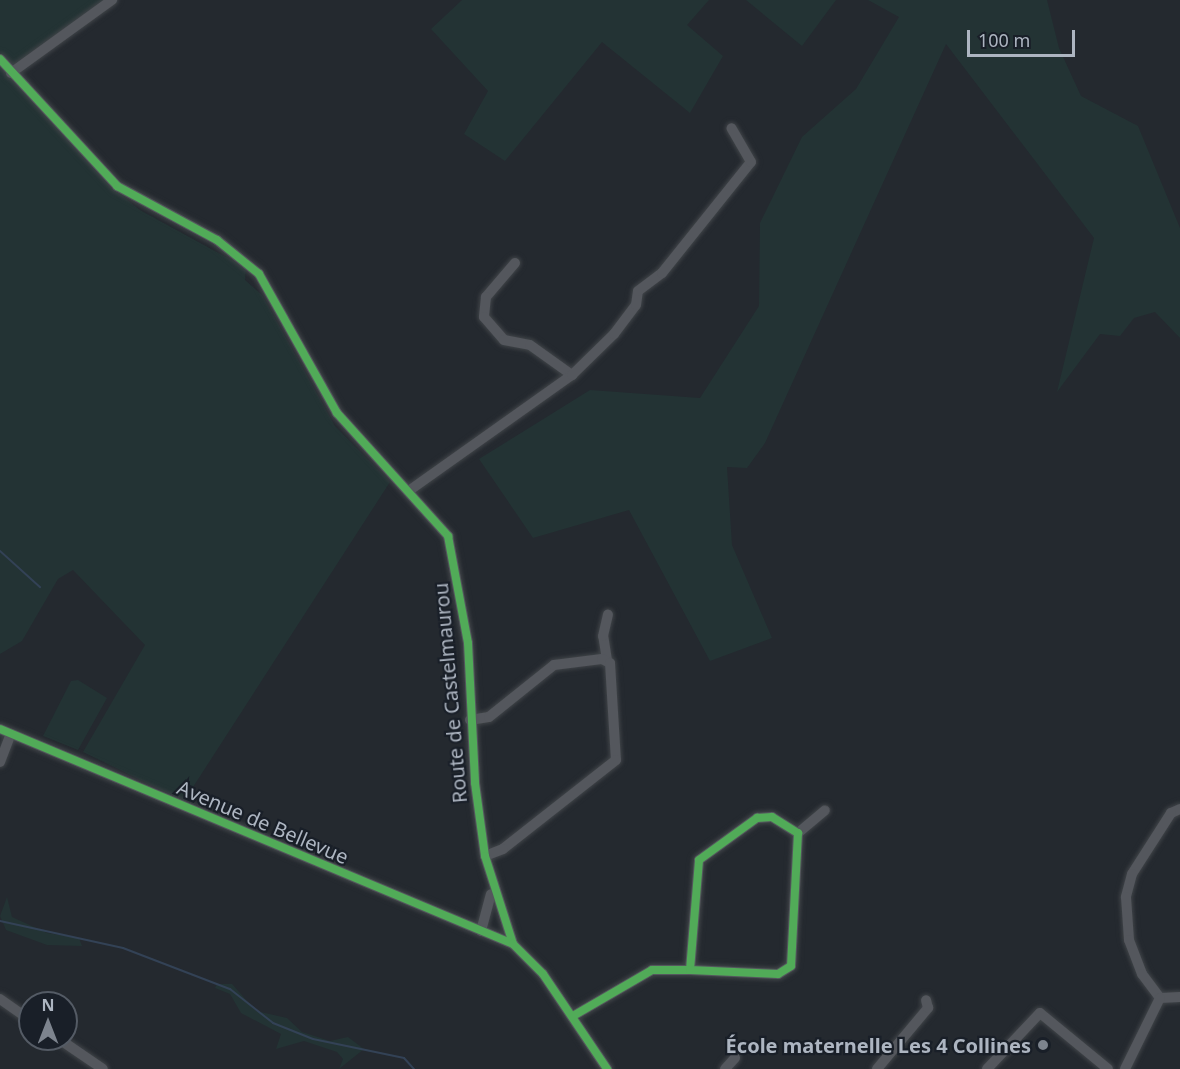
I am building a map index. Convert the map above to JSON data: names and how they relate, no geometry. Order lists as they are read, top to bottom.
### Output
{
  "streets": {
    "street": ["Route de Castelmaurou", "Avenue de Bellevue"]
  },
  "crossings": [
    ["Route de Castelmaurou", "Avenue de Bellevue"]
  ],
  "places": ["École maternelle Les 4 Collines"],
  "scale_bar": "100 m",
  "north": "top"
}
